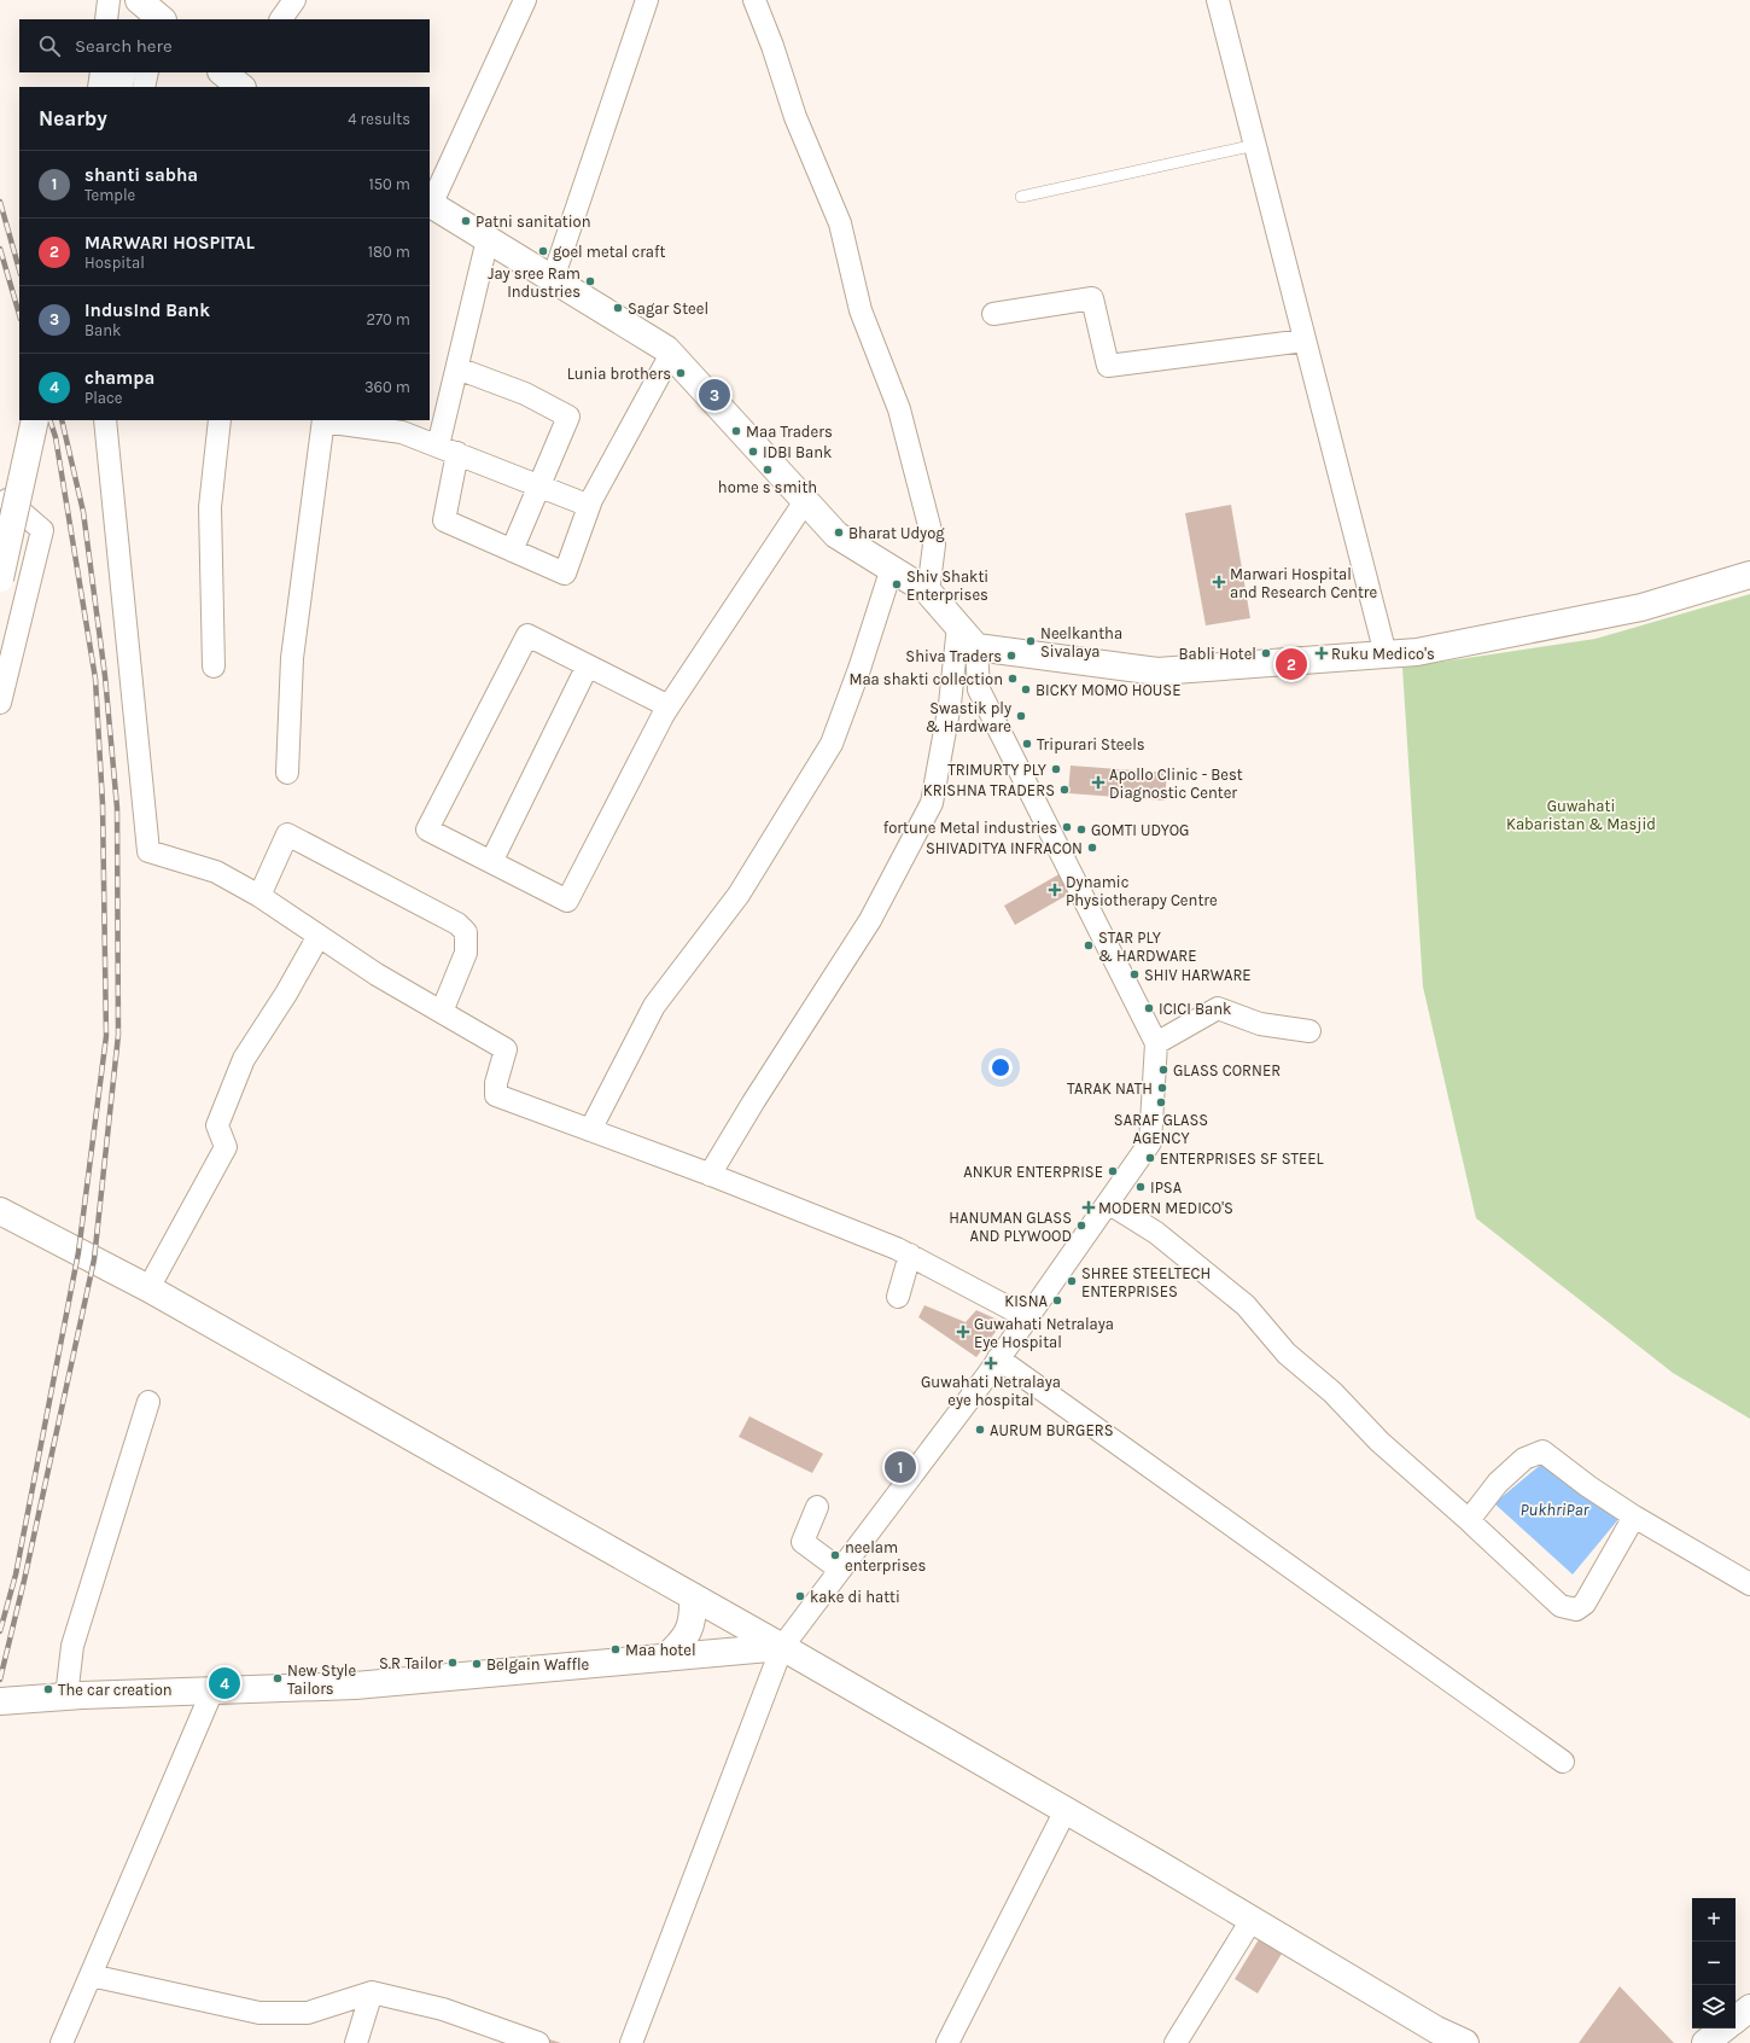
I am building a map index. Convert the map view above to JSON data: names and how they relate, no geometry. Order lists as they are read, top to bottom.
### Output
{
  "water": ["PukhriPar"],
  "parks": ["Guwahati Kabaristan & Masjid"],
  "places": {
    "other": [
      "Patni sanitation",
      "goel metal craft",
      "Jay sree Ram Industries",
      "Sagar Steel",
      "Lunia brothers",
      "Maa Traders",
      "IDBI Bank",
      "home s smith",
      "Bharat Udyog",
      "Shiv Shakti Enterprises",
      "Neelkantha Sivalaya",
      "Babli Hotel",
      "Shiva Traders",
      "Maa shakti collection",
      "BICKY MOMO HOUSE",
      "Swastik ply & Hardware",
      "Tripurari Steels",
      "TRIMURTY PLY",
      "KRISHNA TRADERS",
      "fortune Metal industries",
      "GOMTI UDYOG",
      "SHIVADITYA INFRACON",
      "STAR PLY & HARDWARE",
      "SHIV HARWARE",
      "ICICI Bank",
      "GLASS CORNER",
      "TARAK NATH",
      "SARAF GLASS AGENCY",
      "ENTERPRISES SF STEEL",
      "ANKUR ENTERPRISE",
      "IPSA",
      "HANUMAN GLASS AND PLYWOOD",
      "SHREE STEELTECH ENTERPRISES",
      "KISNA",
      "AURUM BURGERS",
      "neelam enterprises",
      "kake di hatti",
      "Maa hotel",
      "S.R Tailor",
      "Belgain Waffle",
      "New Style Tailors",
      "The car creation"
    ],
    "health": [
      "Marwari Hospital and Research Centre",
      "Ruku Medico's",
      "Apollo Clinic - Best Diagnostic Center",
      "Dynamic Physiotherapy Centre",
      "MODERN MEDICO'S",
      "Guwahati Netralaya Eye Hospital",
      "Guwahati Netralaya eye hospital"
    ]
  },
  "page": {
    "search": "Search here",
    "heading": ["Nearby", "4 results"],
    "list": [
      {
        "mark": "1",
        "name": "shanti sabha",
        "note": "Temple",
        "value": "150 m"
      },
      {
        "mark": "2",
        "name": "MARWARI HOSPITAL",
        "note": "Hospital",
        "value": "180 m"
      },
      {
        "mark": "3",
        "name": "IndusInd Bank",
        "note": "Bank",
        "value": "270 m"
      },
      {
        "mark": "4",
        "name": "champa",
        "note": "Place",
        "value": "360 m"
      }
    ],
    "pins": [
      "3",
      "2",
      "1",
      "4"
    ],
    "map_buttons": ["+", "−"]
  }
}
